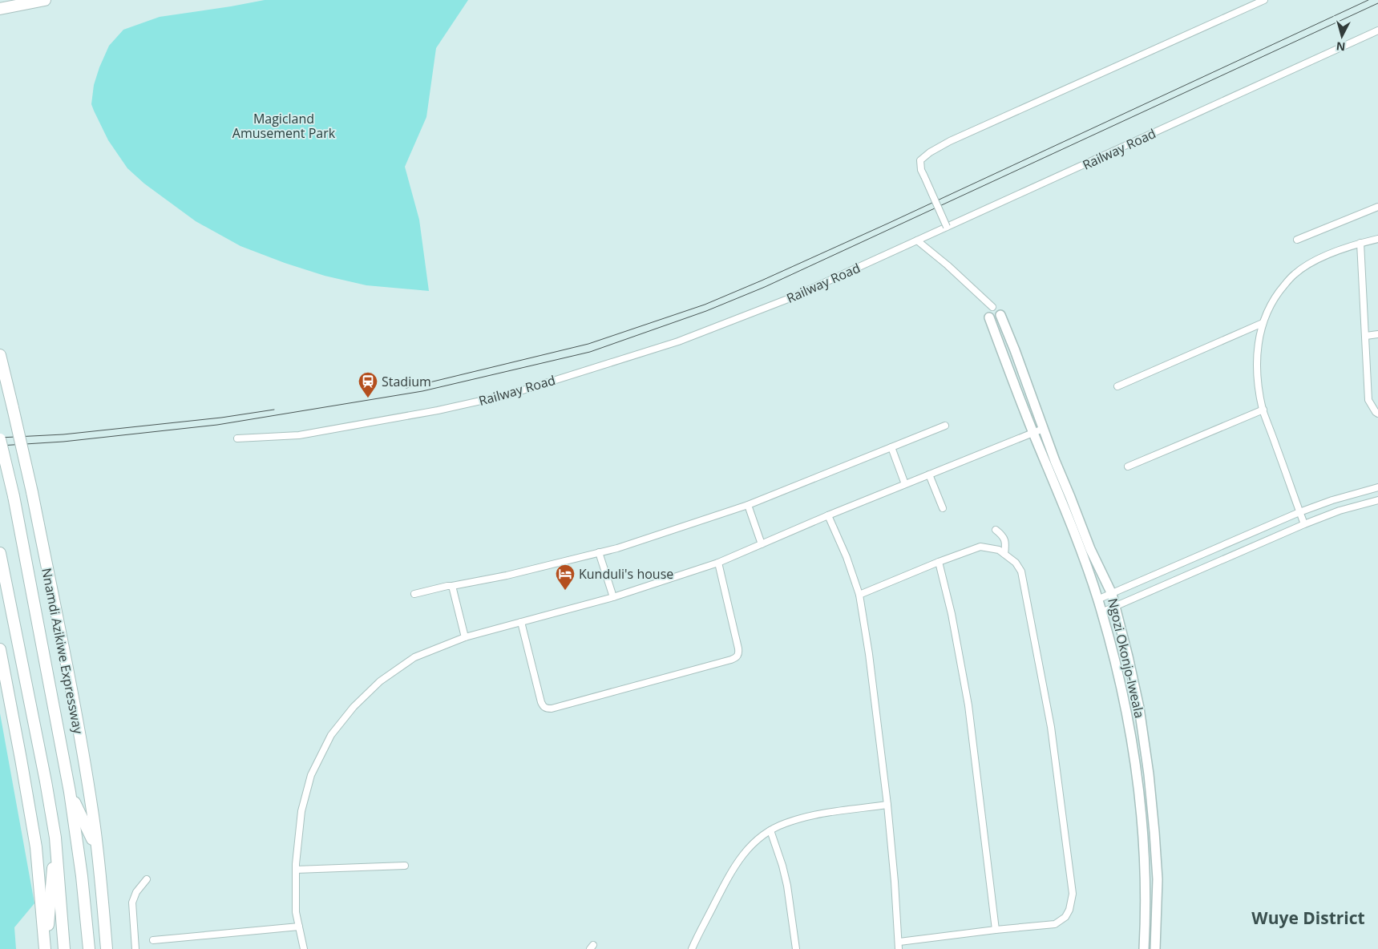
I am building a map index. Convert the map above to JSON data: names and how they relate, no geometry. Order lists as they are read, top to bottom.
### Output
{
  "streets": {
    "highway": ["Nnamdi Azikiwe Expressway"],
    "street": ["Railway Road", "Ngozi Okonjo-Iweala"]
  },
  "districts": ["Wuye District"],
  "parks": ["Magicland Amusement Park"],
  "places": {
    "station": ["Stadium"],
    "hotel": ["Kunduli's house"]
  },
  "north": "bottom"
}
